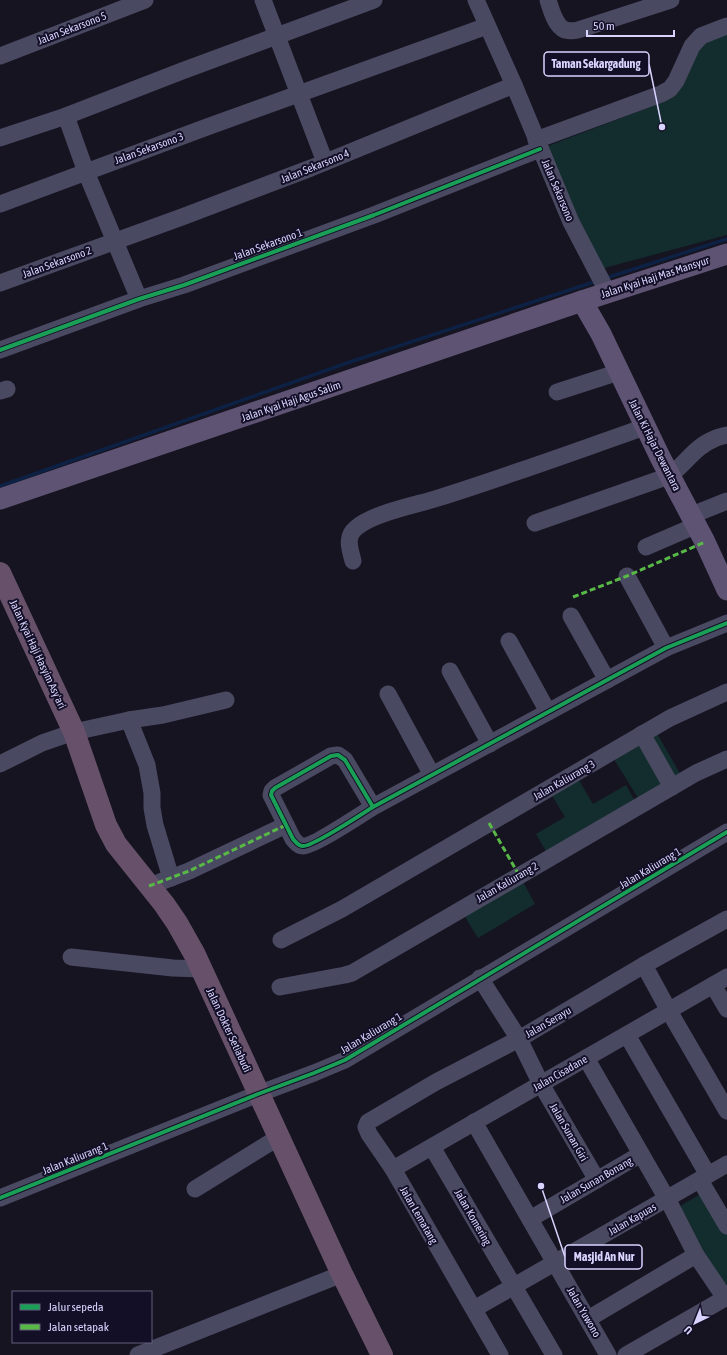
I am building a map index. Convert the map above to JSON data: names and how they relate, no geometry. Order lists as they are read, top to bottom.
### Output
{
  "streets": {
    "highway": ["Jalan Kyai Haji Hasyim Asy'ari", "Jalan Dokter Setiabudi"],
    "main road": ["Jalan Kyai Haji Mas Mansyur", "Jalan Kyai Haji Agus Salim", "Jalan Ki Hajar Dewantara"],
    "street": [
      "Jalan Sekarsono 5",
      "Jalan Sekarsono 3",
      "Jalan Sekarsono 4",
      "Jalan Sekarsono",
      "Jalan Sekarsono 1",
      "Jalan Sekarsono 2",
      "Jalan Kaliurang 3",
      "Jalan Kaliurang 1",
      "Jalan Kaliurang 2",
      "Jalan Serayu",
      "Jalan Cisadane",
      "Jalan Sunan Giri",
      "Jalan Sunan Bonang",
      "Jalan Lematang",
      "Jalan Komering",
      "Jalan Kapuas",
      "Jalan Yuwono"
    ]
  },
  "crossings": [
    ["Jalan Sekarsono 3", "Jalan Sekarsono"],
    ["Jalan Sekarsono 4", "Jalan Sekarsono"],
    ["Jalan Sekarsono 4", "Jalan Sekarsono 2"],
    ["Jalan Sekarsono", "Jalan Sekarsono 1"],
    ["Jalan Sekarsono", "Jalan Kyai Haji Mas Mansyur"],
    ["Jalan Kyai Haji Mas Mansyur", "Jalan Kyai Haji Agus Salim"],
    ["Jalan Kyai Haji Mas Mansyur", "Jalan Ki Hajar Dewantara"],
    ["Jalan Kyai Haji Agus Salim", "Jalan Ki Hajar Dewantara"],
    ["Jalan Kyai Haji Hasyim Asy'ari", "Jalan Dokter Setiabudi"],
    ["Jalan Kaliurang 1", "Jalan Dokter Setiabudi"],
    ["Jalan Kaliurang 1", "Jalan Sunan Giri"],
    ["Jalan Serayu", "Jalan Sunan Giri"],
    ["Jalan Serayu", "Jalan Lematang"],
    ["Jalan Cisadane", "Jalan Sunan Giri"],
    ["Jalan Cisadane", "Jalan Lematang"],
    ["Jalan Cisadane", "Jalan Komering"],
    ["Jalan Cisadane", "Jalan Yuwono"],
    ["Jalan Sunan Giri", "Jalan Sunan Bonang"],
    ["Jalan Sunan Bonang", "Jalan Yuwono"],
    ["Jalan Lematang", "Jalan Kapuas"],
    ["Jalan Komering", "Jalan Kapuas"],
    ["Jalan Kapuas", "Jalan Yuwono"]
  ],
  "places": ["Taman Sekargadung", "Masjid An Nur"],
  "legend": ["Jalur sepeda", "Jalan setapak"],
  "scale_bar": "50 m",
  "north": "bottom left"
}
